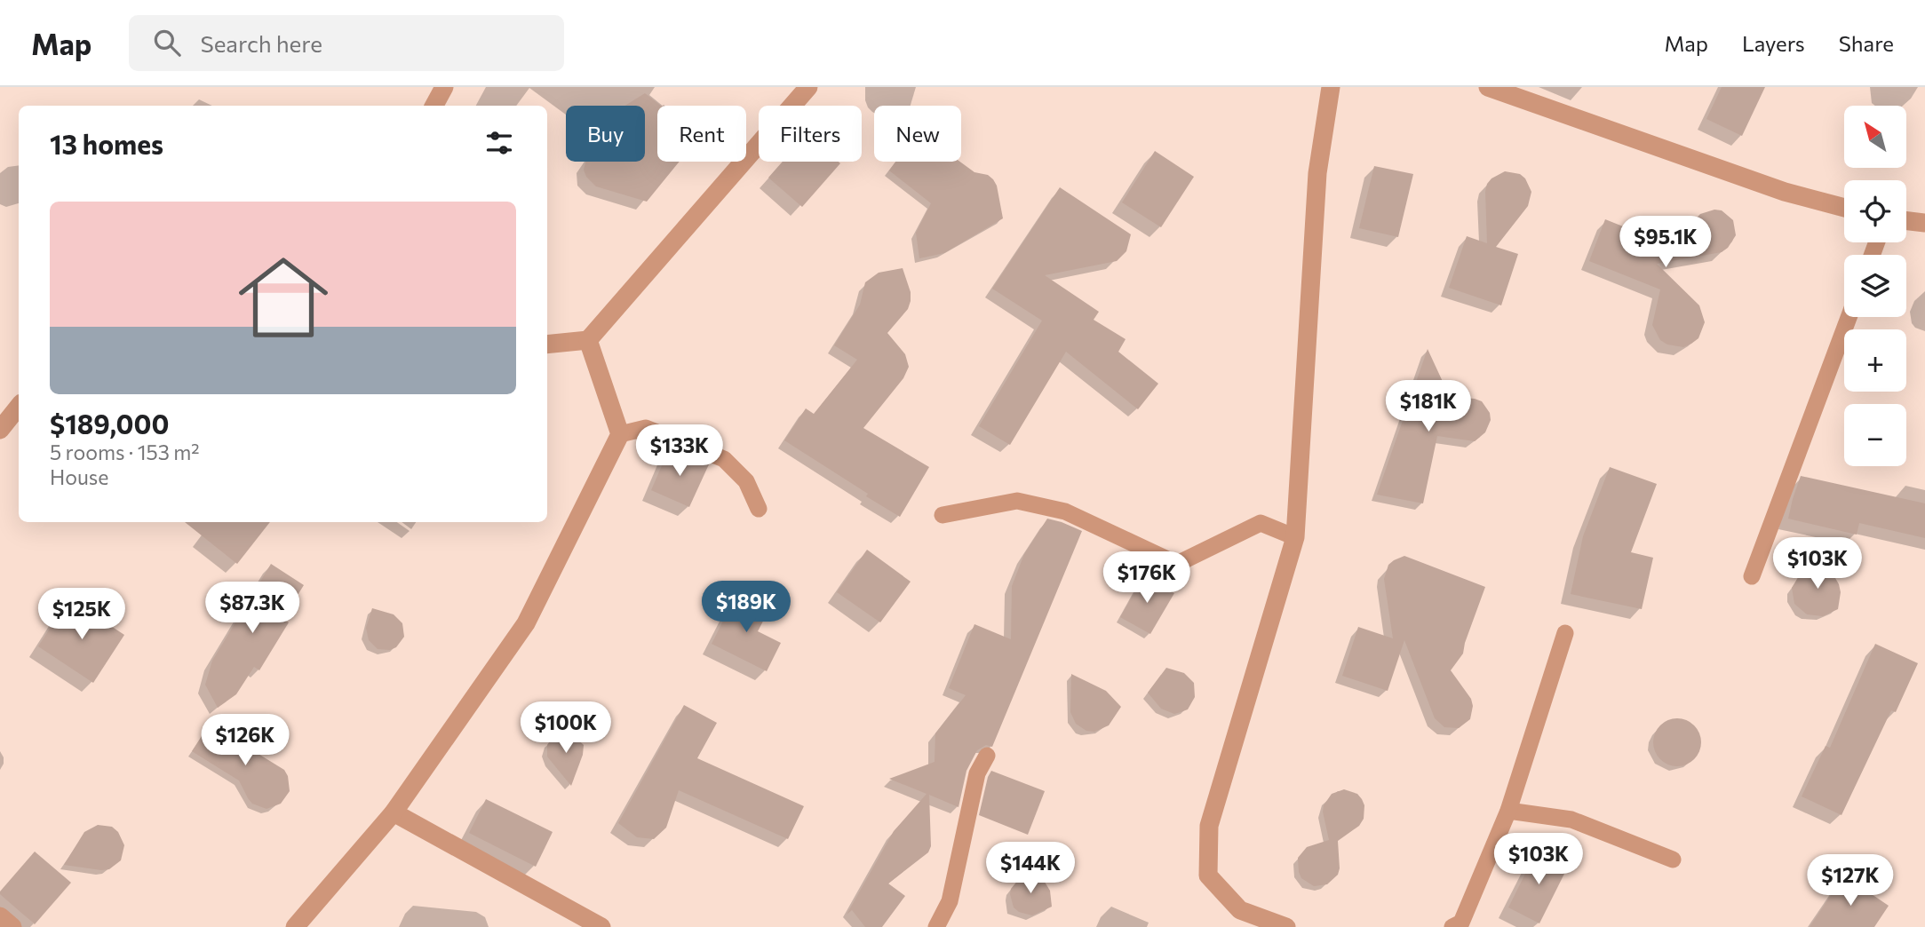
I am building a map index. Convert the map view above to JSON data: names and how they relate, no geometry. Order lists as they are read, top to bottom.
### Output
{
  "north": "top left",
  "page": {
    "header": "Map",
    "search": "Search here",
    "nav": ["Map", "Layers", "Share"],
    "map_buttons": ["+", "−"],
    "chip": [
      "Buy",
      "Rent",
      "Filters",
      "New"
    ],
    "heading": "13 homes",
    "list": [
      {
        "name": "$189,000",
        "note": "5 rooms · 153 m² · House"
      }
    ],
    "price": [
      "$95.1K",
      "$181K",
      "$133K",
      "$103K",
      "$176K",
      "$189K",
      "$87.3K",
      "$125K",
      "$100K",
      "$126K",
      "$103K",
      "$144K",
      "$127K"
    ]
  }
}
